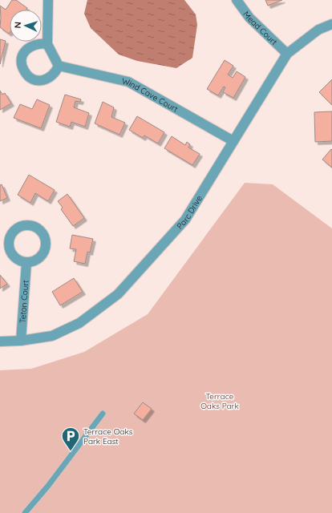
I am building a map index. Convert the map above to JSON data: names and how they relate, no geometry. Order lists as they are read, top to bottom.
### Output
{
  "streets": {
    "street": [
      "Mead Court",
      "Wind Cave Court",
      "Parc Drive",
      "Teton Court"
    ]
  },
  "crossings": [
    ["Mead Court", "Parc Drive"],
    ["Wind Cave Court", "Parc Drive"],
    ["Parc Drive", "Teton Court"]
  ],
  "parks": ["Terrace Oaks Park"],
  "places": {
    "parking": ["Terrace Oaks Park East"]
  },
  "north": "left"
}
